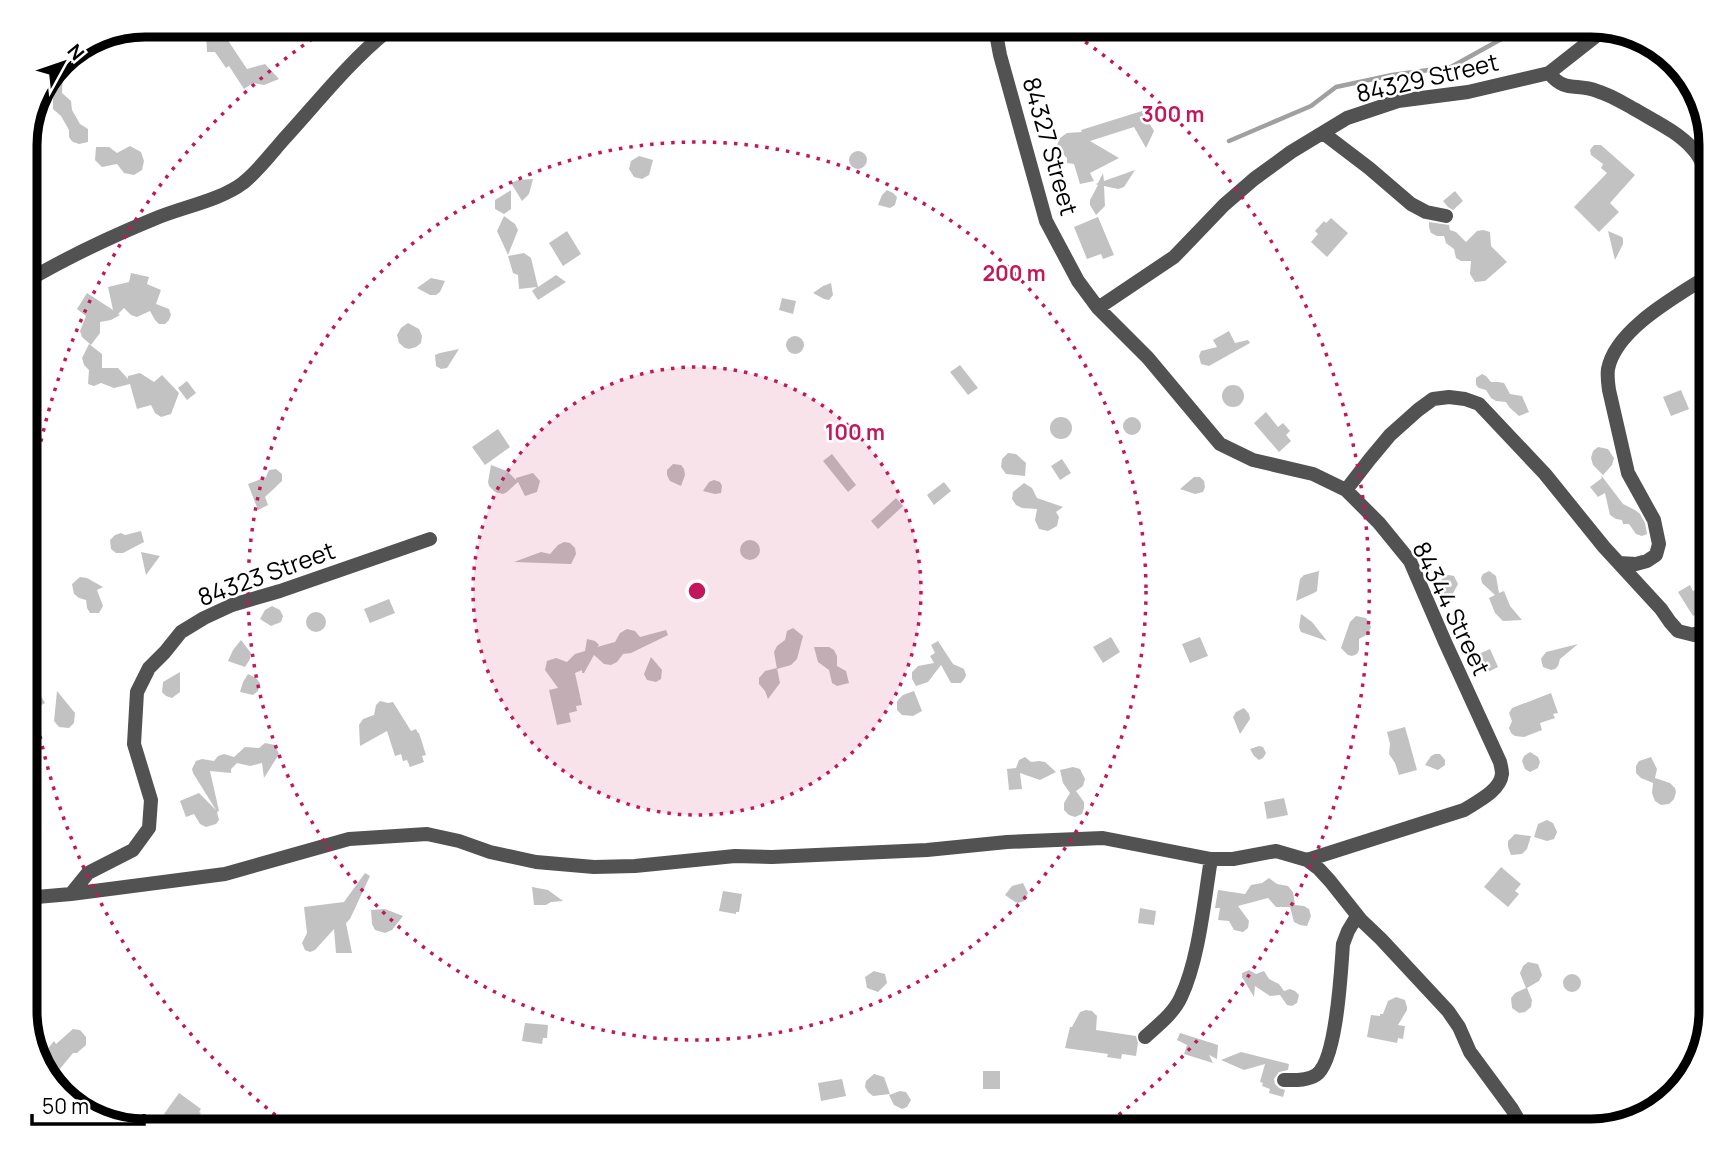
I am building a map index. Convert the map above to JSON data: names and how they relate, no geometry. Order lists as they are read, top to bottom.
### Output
{
  "streets": {
    "street": [
      "84329 Street",
      "84327 Street",
      "84323 Street",
      "84344 Street"
    ]
  },
  "crossings": [
    ["84329 Street", "84327 Street"],
    ["84329 Street", "84344 Street"],
    ["84327 Street", "84344 Street"]
  ],
  "scale_bar": "50 m",
  "north": "top right",
  "rings": ["300 m", "200 m", "100 m"]
}
